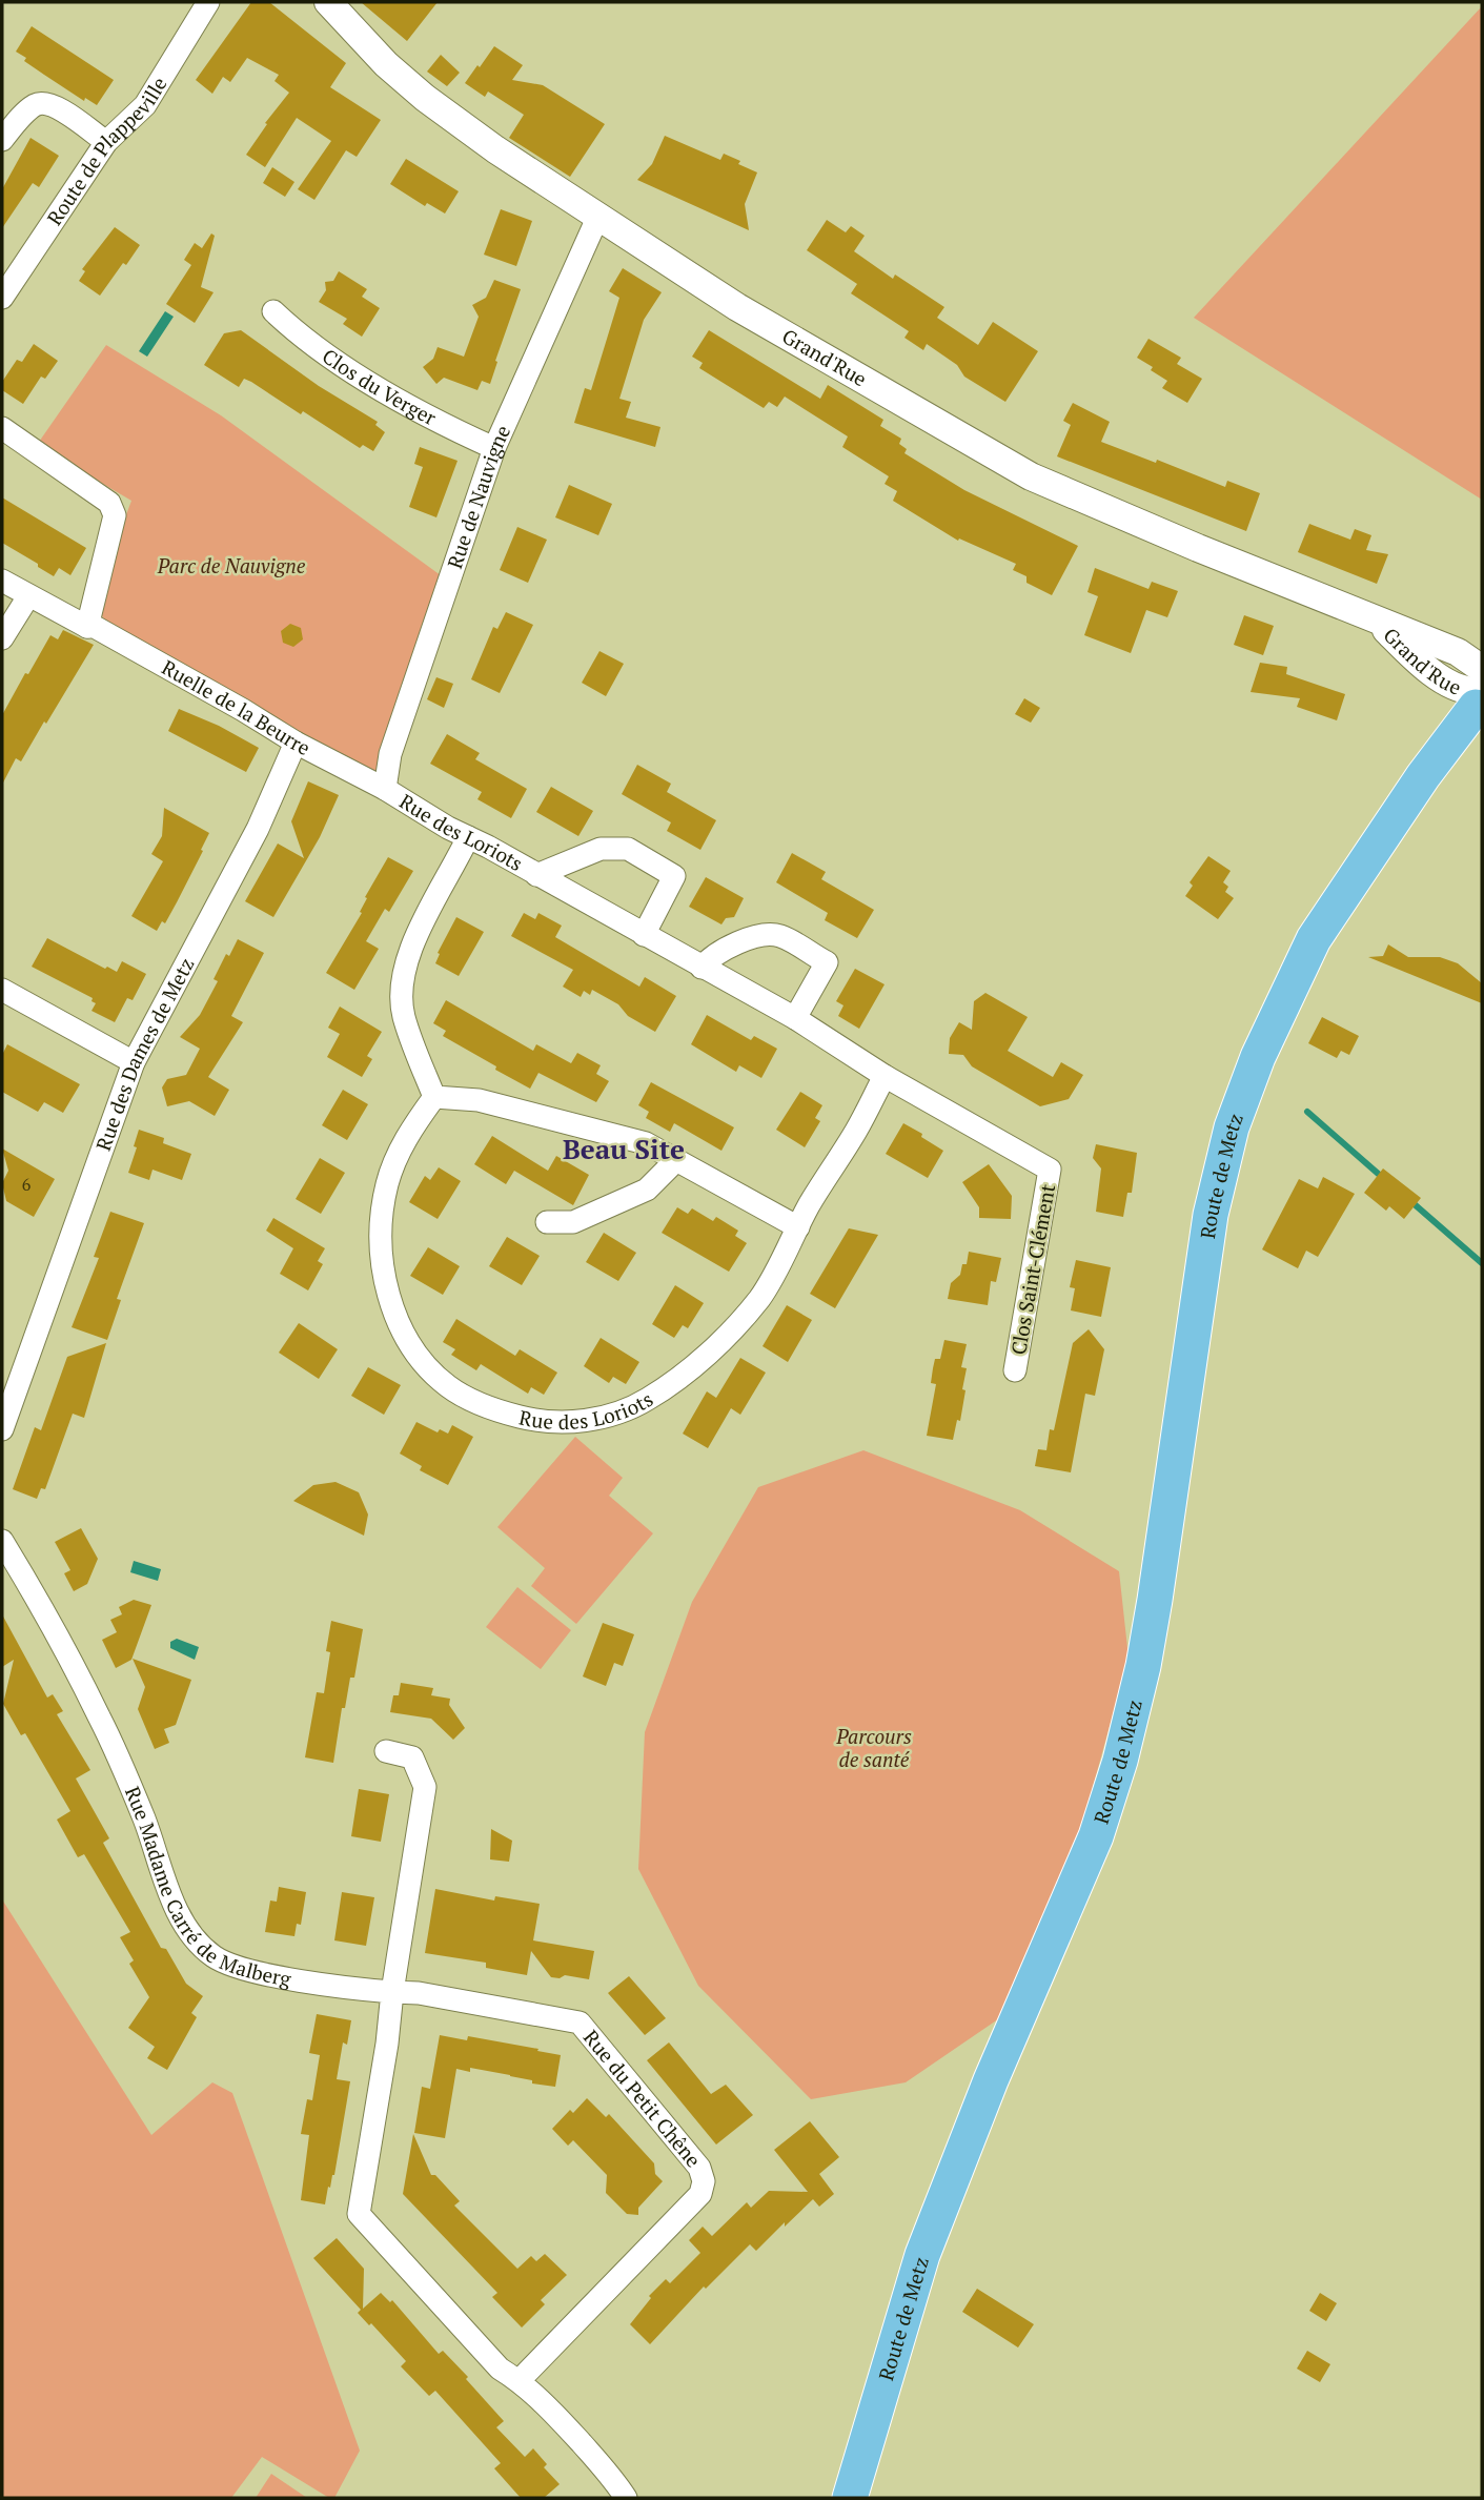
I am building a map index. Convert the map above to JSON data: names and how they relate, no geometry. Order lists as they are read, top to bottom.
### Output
{
  "streets": {
    "main road": ["Route de Metz"],
    "street": [
      "Route de Plappeville",
      "Grand'Rue",
      "Clos du Verger",
      "Rue de Nauvigne",
      "Ruelle de la Beurre",
      "Rue des Loriots",
      "Rue des Dames de Metz",
      "Clos Saint-Clément",
      "Rue Madame Carré de Malberg",
      "Rue du Petit Chêne"
    ]
  },
  "crossings": [
    ["Grand'Rue", "Rue de Nauvigne"],
    ["Grand'Rue", "Route de Metz"],
    ["Clos du Verger", "Rue de Nauvigne"],
    ["Rue de Nauvigne", "Ruelle de la Beurre"],
    ["Rue de Nauvigne", "Rue des Loriots"],
    ["Ruelle de la Beurre", "Rue des Loriots"],
    ["Ruelle de la Beurre", "Rue des Dames de Metz"],
    ["Rue des Loriots", "Clos Saint-Clément"],
    ["Rue Madame Carré de Malberg", "Rue du Petit Chêne"]
  ],
  "districts": ["Beau Site"],
  "parks": ["Parc de Nauvigne", "Parcours de santé"],
  "house_numbers": ["6"]
}
